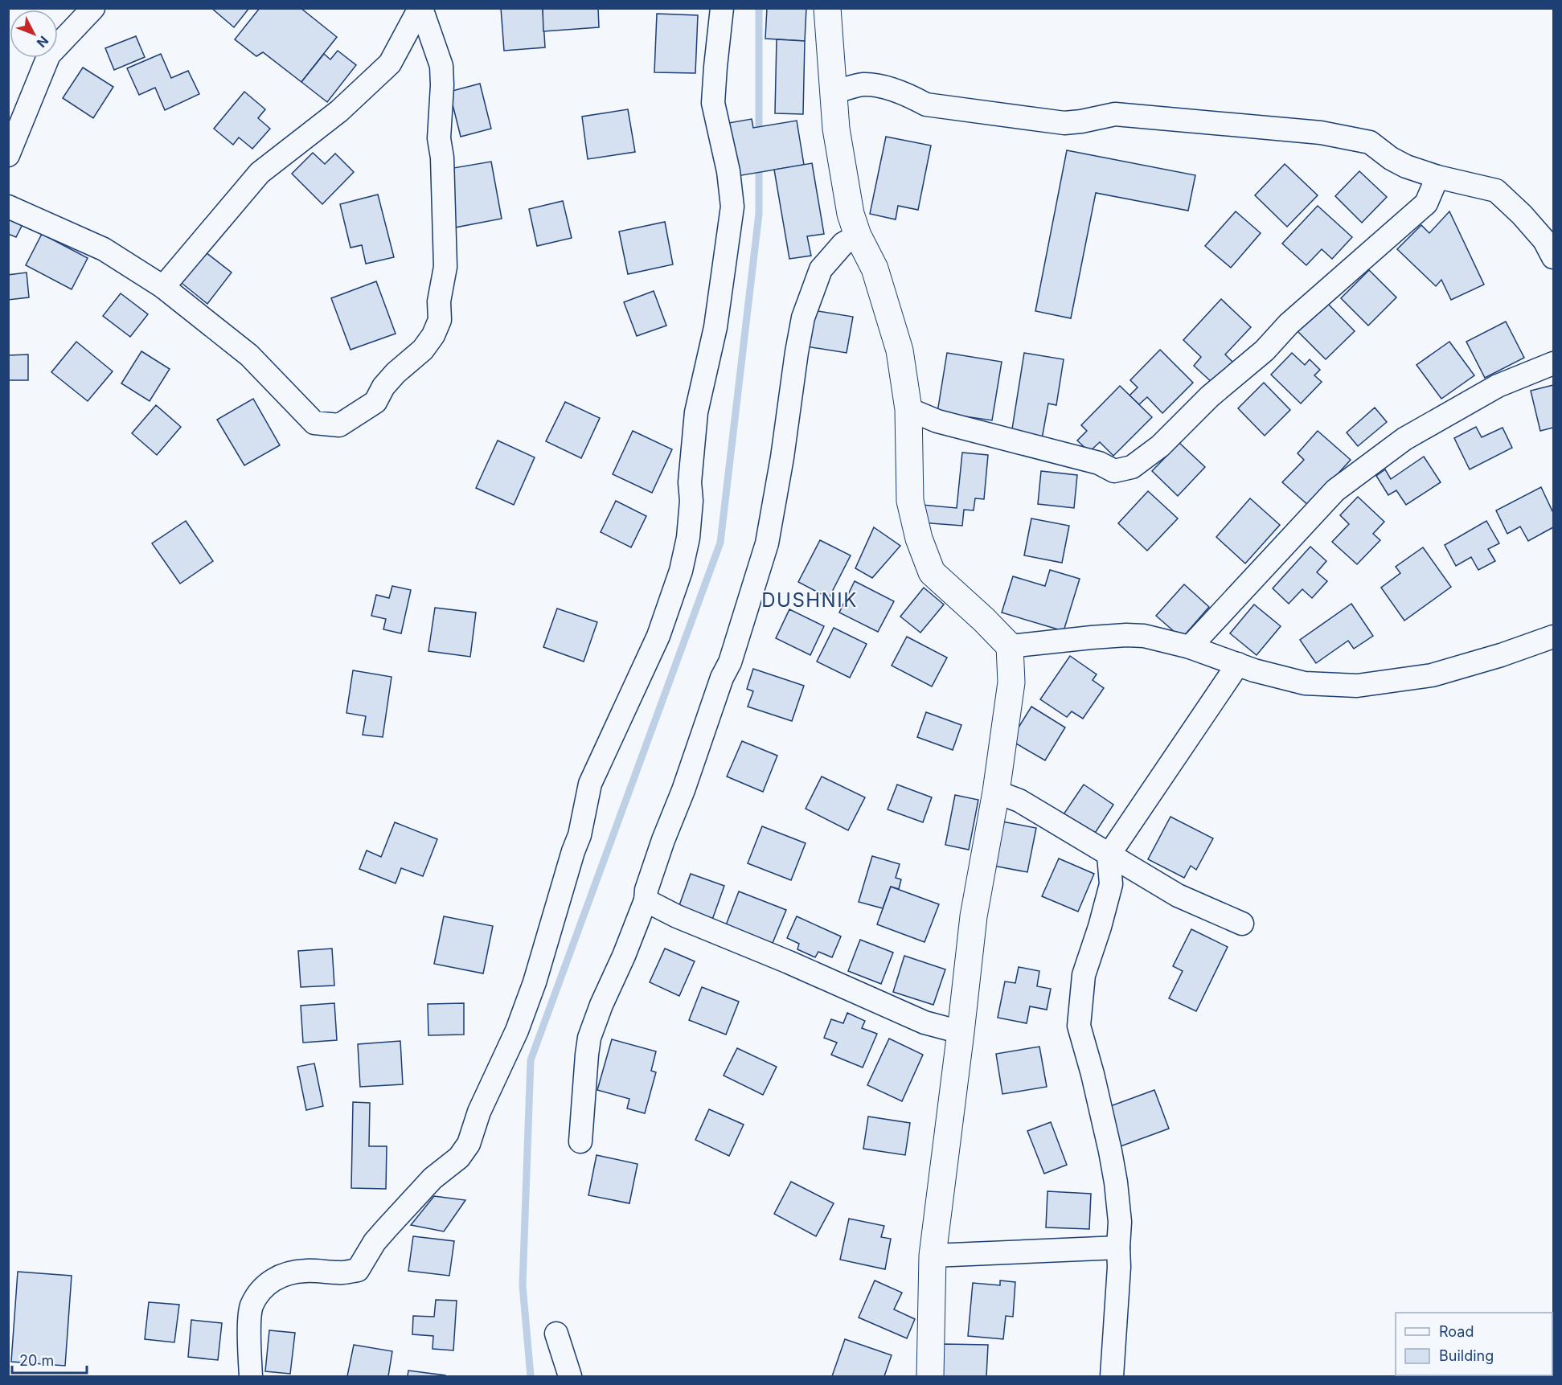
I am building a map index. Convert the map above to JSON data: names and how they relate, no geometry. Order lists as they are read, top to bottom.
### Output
{
  "districts": ["DUSHNIK"],
  "legend": ["Road", "Building"],
  "scale_bar": "20 m",
  "north": "bottom right"
}
